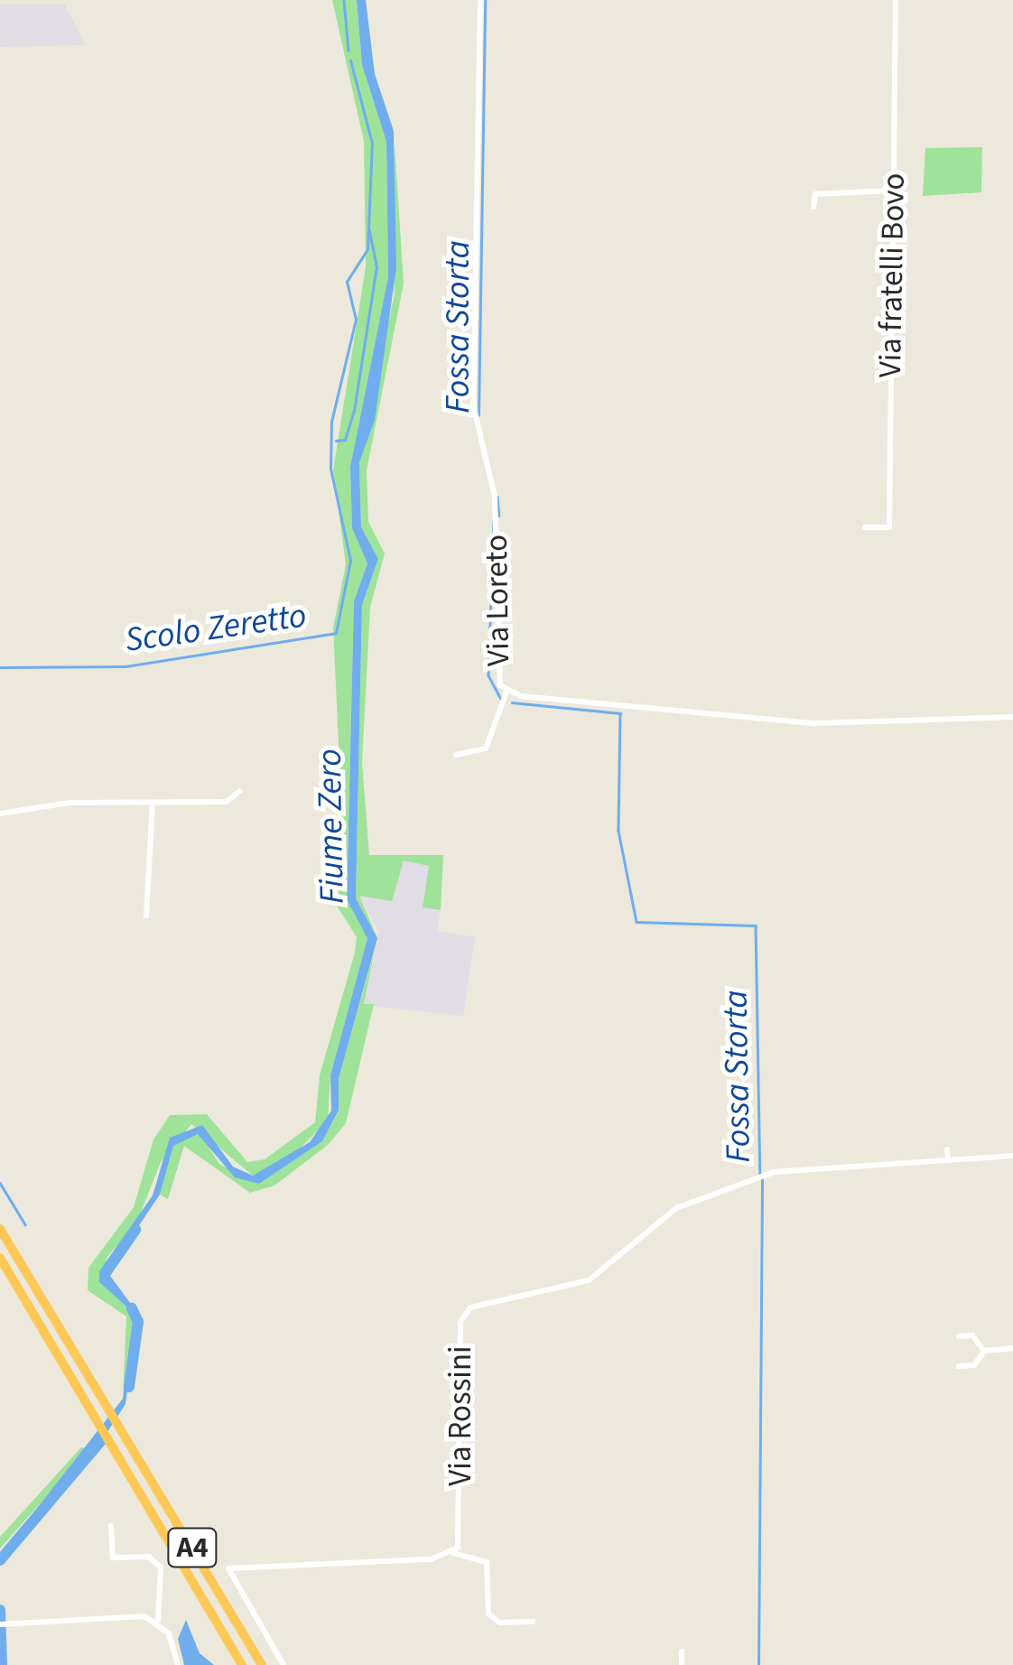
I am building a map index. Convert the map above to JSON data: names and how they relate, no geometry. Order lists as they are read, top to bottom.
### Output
{
  "streets": {
    "highway": ["A4"],
    "street": ["Via fratelli Bovo", "Via Loreto", "Via Rossini"]
  },
  "water": ["Fossa Storta", "Scolo Zeretto", "Fiume Zero"]
}
